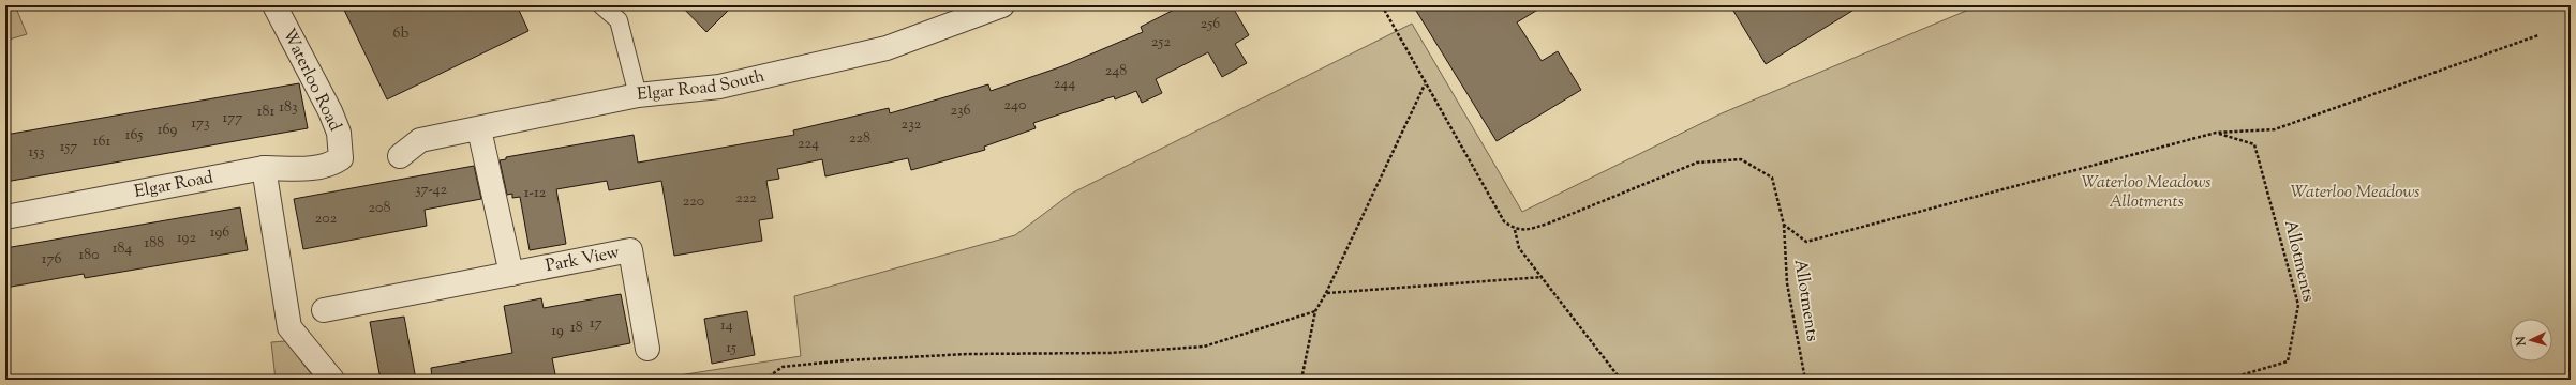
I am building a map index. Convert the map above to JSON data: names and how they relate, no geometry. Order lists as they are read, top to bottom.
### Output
{
  "streets": {
    "street": [
      "Waterloo Road",
      "Elgar Road South",
      "Elgar Road",
      "Park View"
    ],
    "path": ["Allotments"]
  },
  "crossings": [
    ["Waterloo Road", "Elgar Road"]
  ],
  "parks": ["Waterloo Meadows Allotments", "Waterloo Meadows"],
  "house_numbers": [
    "256",
    "6b",
    "252",
    "248",
    "244",
    "240",
    "183",
    "236",
    "181",
    "177",
    "173",
    "232",
    "169",
    "165",
    "228",
    "161",
    "224",
    "157",
    "153",
    "37-42",
    "1-12",
    "222",
    "220",
    "208",
    "202",
    "196",
    "192",
    "188",
    "184",
    "180",
    "176",
    "17",
    "14",
    "18",
    "19",
    "15"
  ],
  "north": "left"
}
